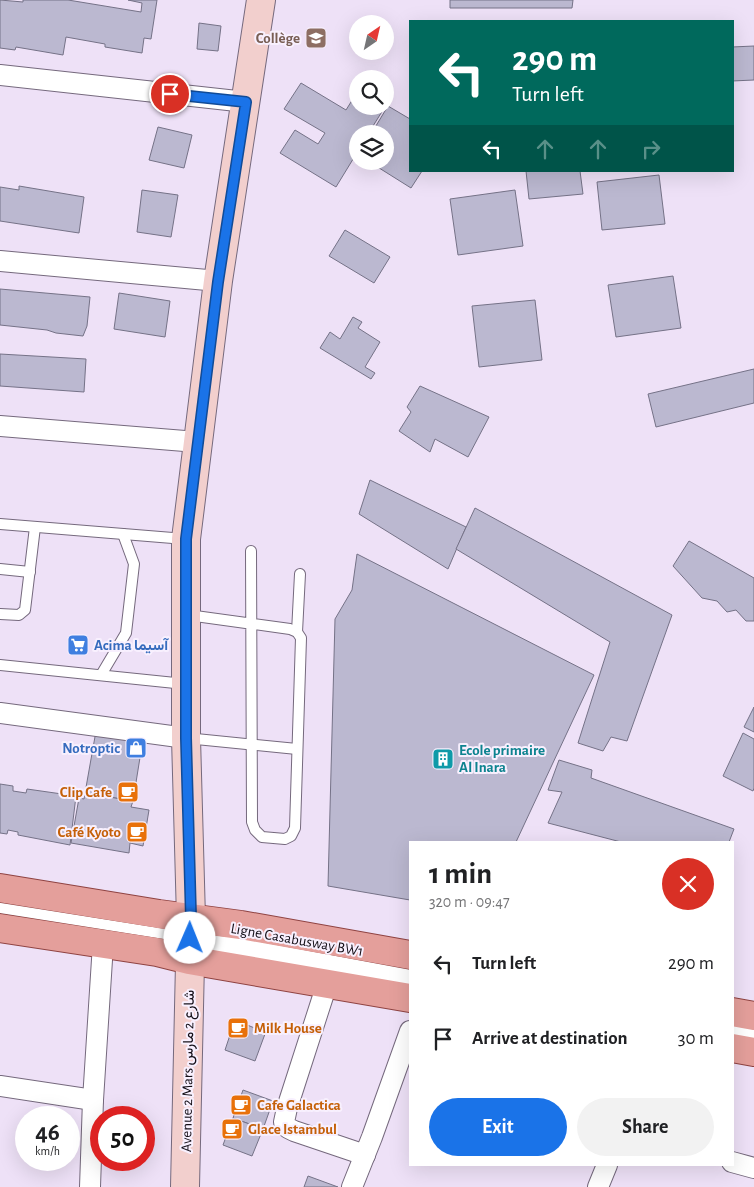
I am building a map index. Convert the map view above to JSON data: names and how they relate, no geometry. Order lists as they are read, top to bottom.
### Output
{
  "streets": {
    "main road": ["Avenue 2 Mars شارع 2 مارس"],
    "lane": ["Ligne Casabusway BW1"]
  },
  "crossings": [
    ["Ligne Casabusway BW1", "Avenue 2 Mars شارع 2 مارس"]
  ],
  "places": {
    "school or university": ["Collège"],
    "supermarket": ["Acima آسيما"],
    "shop": ["Notroptic"],
    "building": ["Ecole primaire Al Inara"],
    "cafe": [
      "Clip Cafe",
      "Café Kyoto",
      "Milk House",
      "Cafe Galactica",
      "Glace Istambul"
    ]
  },
  "north": "top right",
  "page": {
    "turn": ["290 m", "Turn left"],
    "heading": ["1 min", "320 m · 09:47"],
    "list": [
      {
        "name": "Turn left",
        "value": "290 m"
      },
      {
        "name": "Arrive at destination",
        "value": "30 m"
      }
    ],
    "buttons": ["Exit", "Share"],
    "speed": "46 km/h",
    "limit": "50"
  }
}
